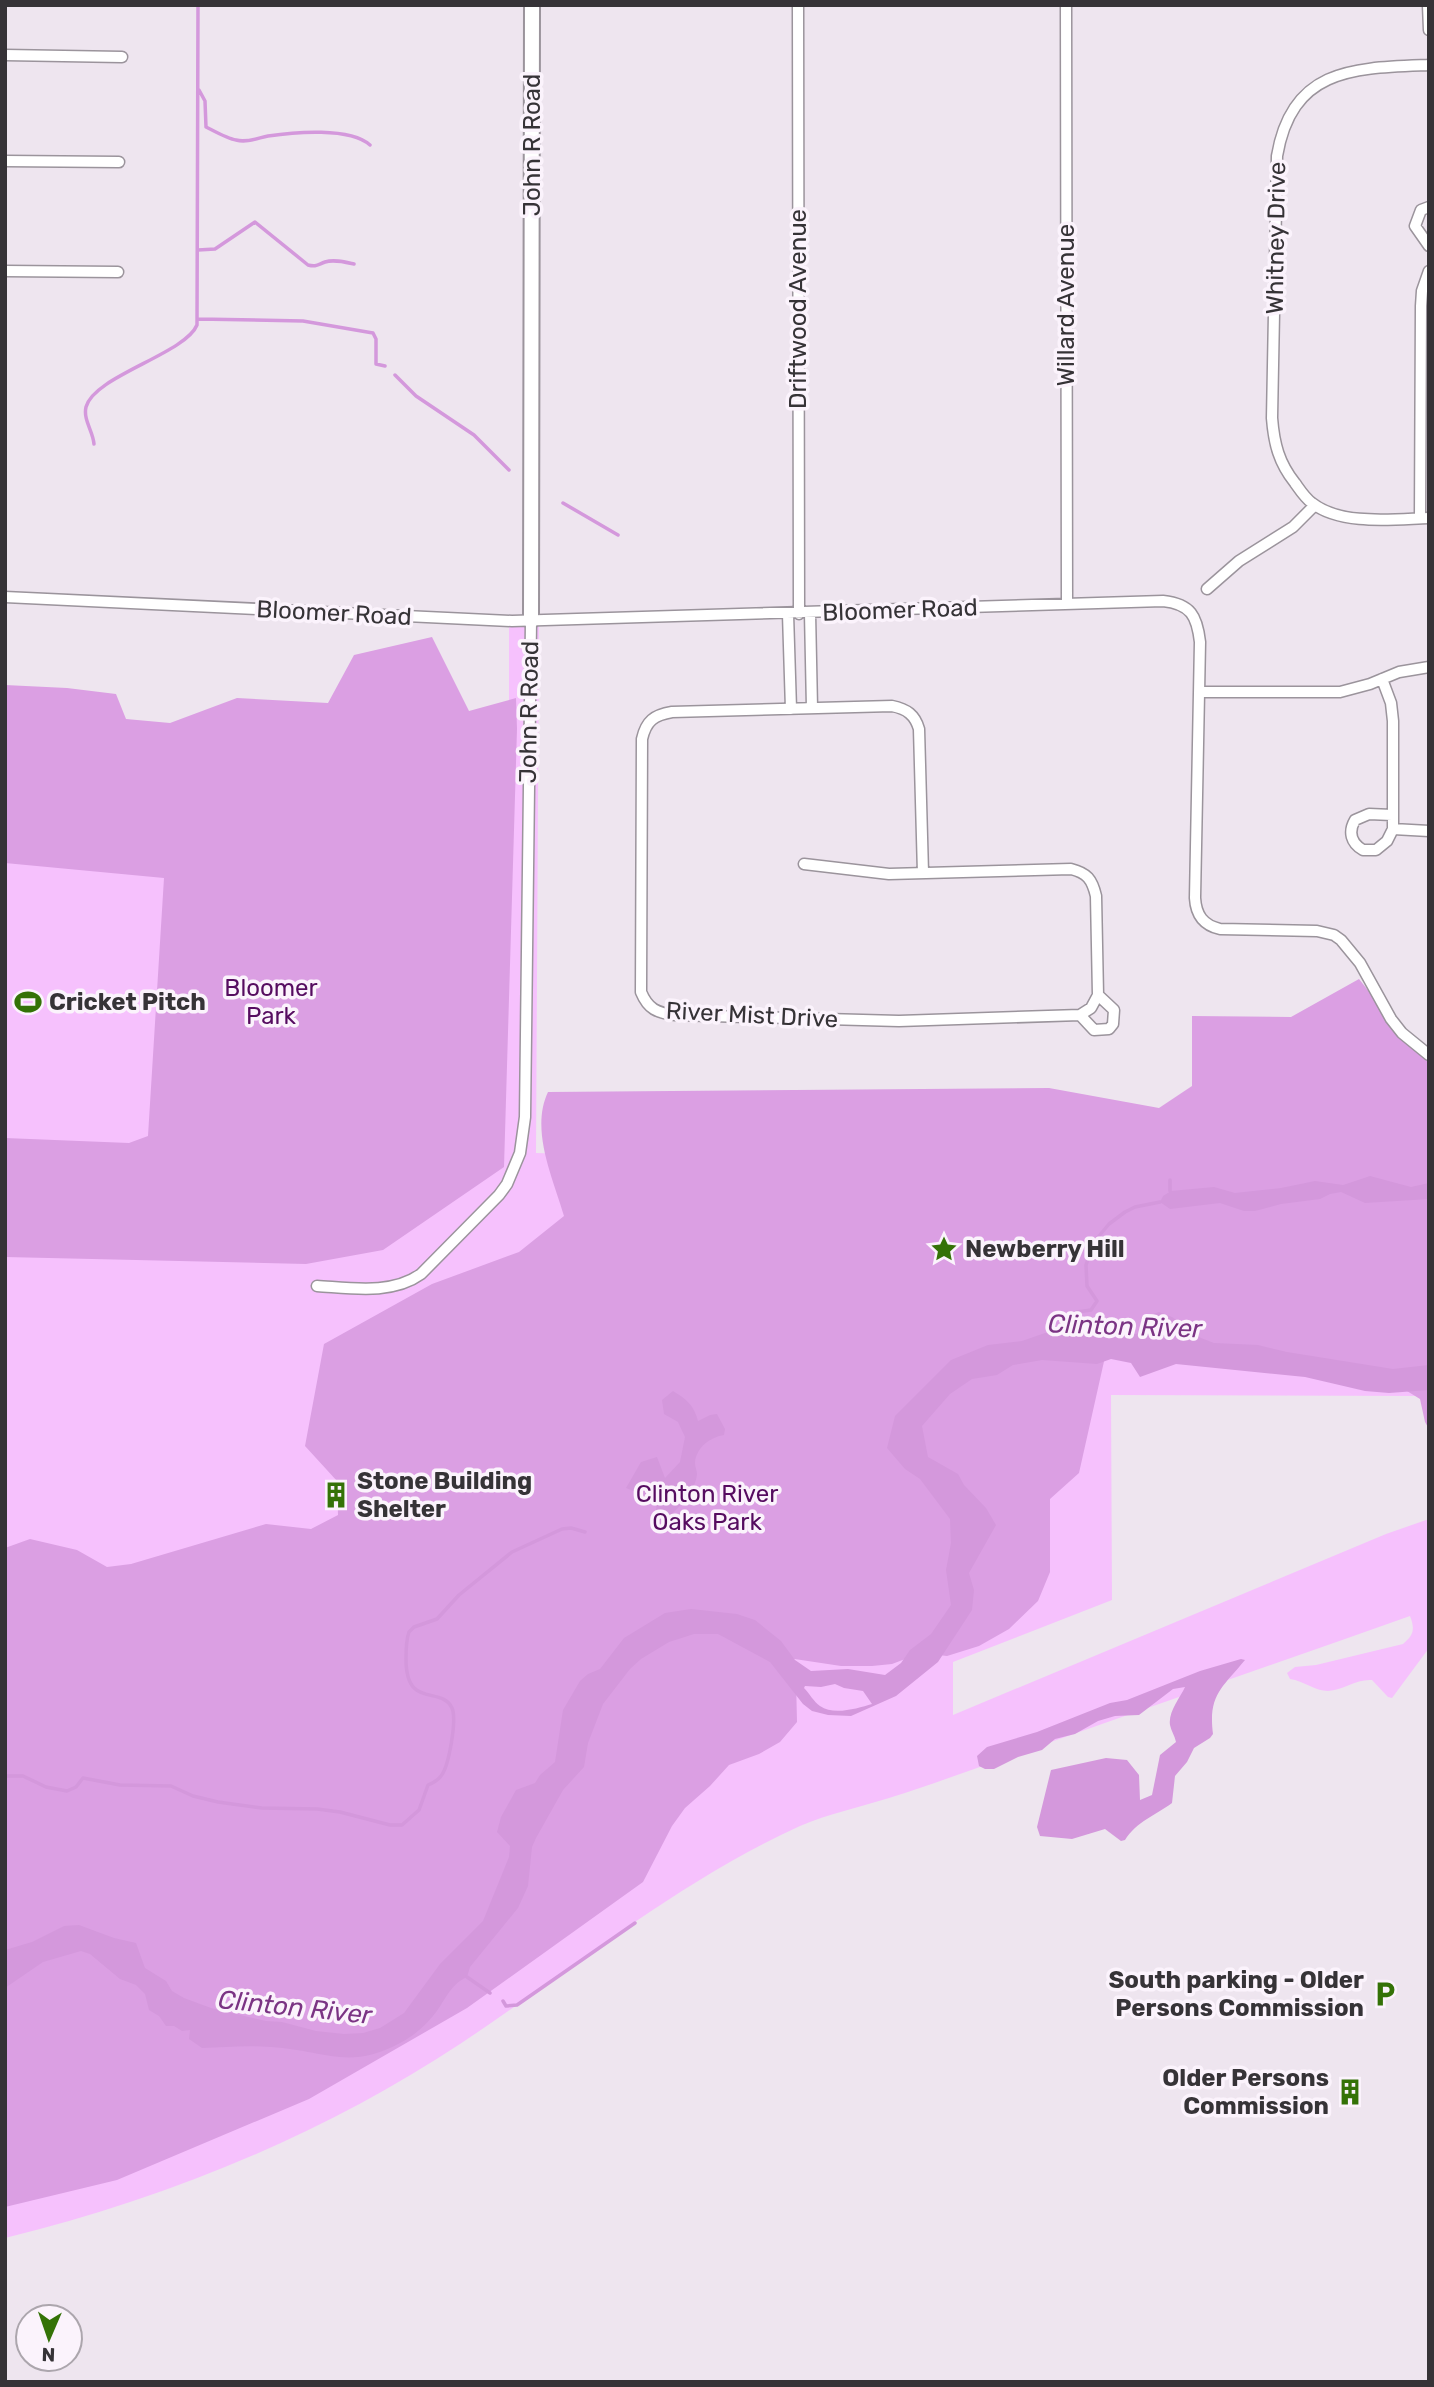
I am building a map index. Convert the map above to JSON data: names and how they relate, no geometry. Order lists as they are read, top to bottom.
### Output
{
  "streets": {
    "street": [
      "John R Road",
      "Whitney Drive",
      "Willard Avenue",
      "Driftwood Avenue",
      "Bloomer Road",
      "River Mist Drive"
    ]
  },
  "crossings": [
    ["John R Road", "Bloomer Road"],
    ["Willard Avenue", "Bloomer Road"],
    ["Driftwood Avenue", "Bloomer Road"]
  ],
  "water": ["Clinton River"],
  "parks": ["Bloomer Park", "Clinton River Oaks Park"],
  "places": {
    "sports": ["Cricket Pitch"],
    "place": ["Newberry Hill"],
    "building": ["Stone Building Shelter", "Older Persons Commission"],
    "parking": ["South parking - Older Persons Commission"]
  },
  "north": "bottom"
}
